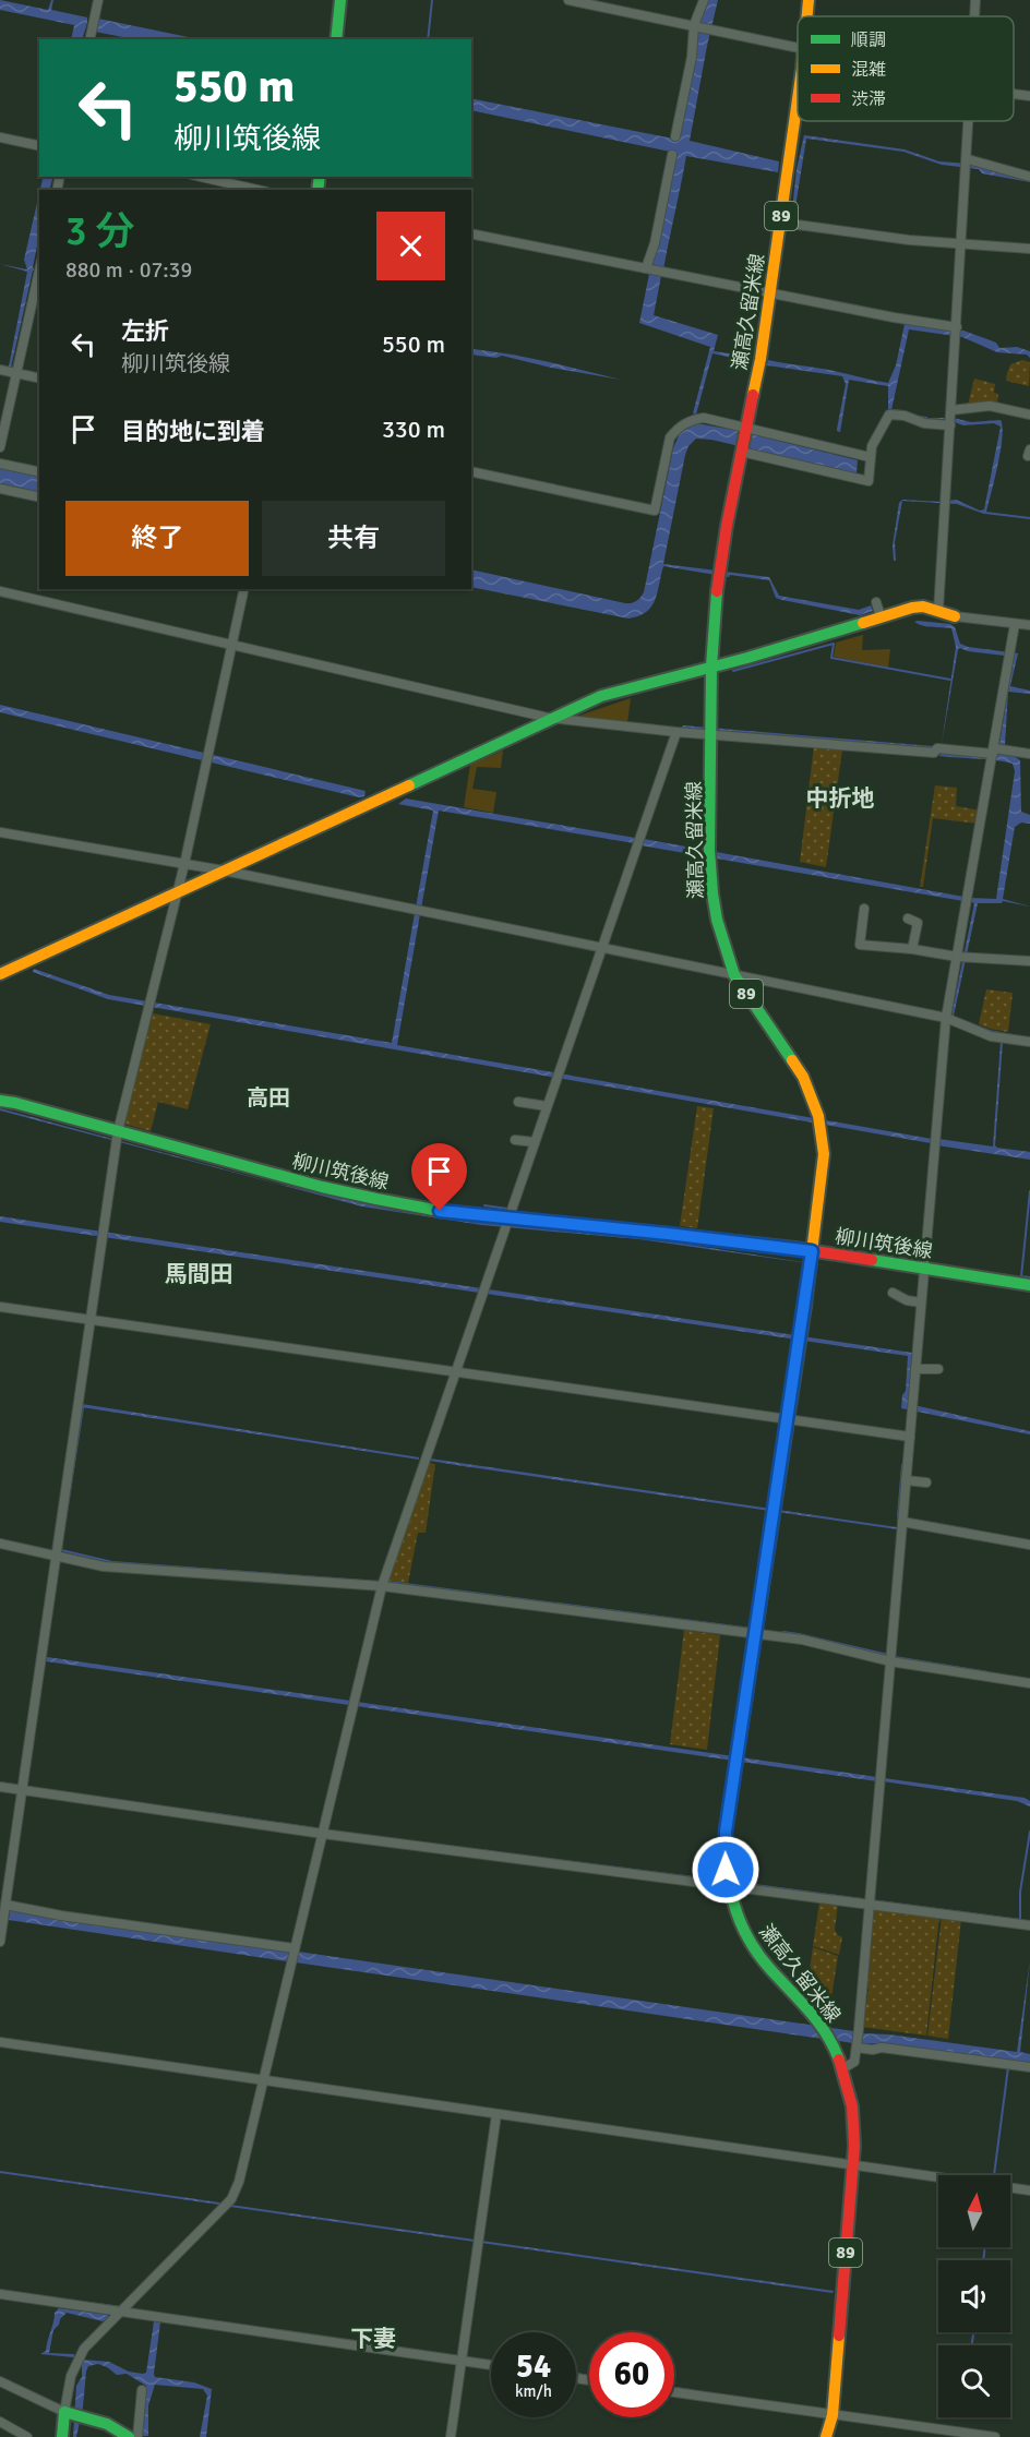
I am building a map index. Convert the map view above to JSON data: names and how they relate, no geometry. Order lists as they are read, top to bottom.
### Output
{
  "streets": {
    "main road": ["89", "瀬高久留米線", "柳川筑後線"]
  },
  "crossings": [
    ["瀬高久留米線", "柳川筑後線"]
  ],
  "districts": [
    "中折地",
    "高田",
    "馬間田",
    "下妻"
  ],
  "legend": ["順調", "混雑", "渋滞"],
  "north": "top",
  "page": {
    "turn": ["550 m", "柳川筑後線"],
    "heading": ["3 分", "880 m · 07:39"],
    "list": [
      {
        "name": "左折",
        "note": "柳川筑後線",
        "value": "550 m"
      },
      {
        "name": "目的地に到着",
        "value": "330 m"
      }
    ],
    "buttons": ["終了", "共有"],
    "speed": "54 km/h",
    "limit": "60"
  }
}
